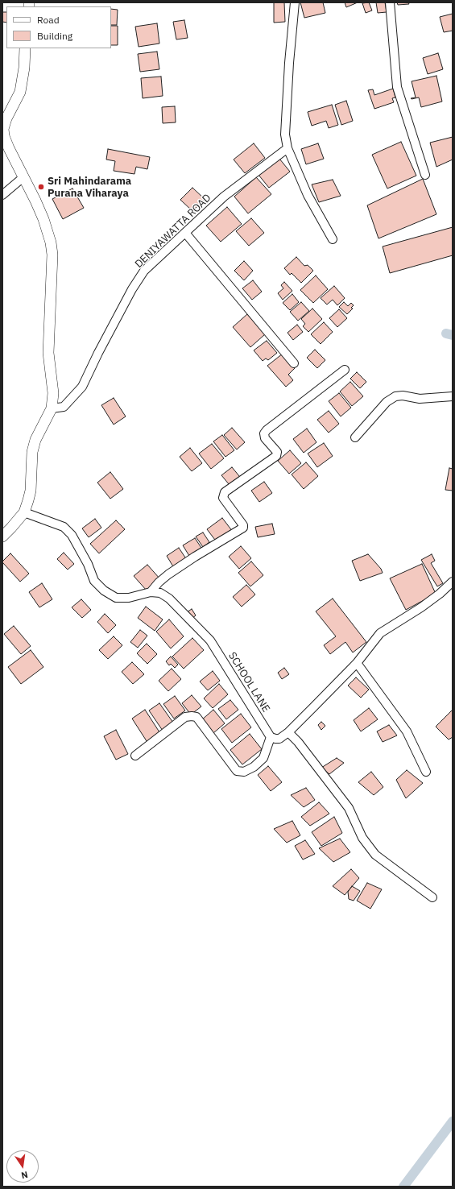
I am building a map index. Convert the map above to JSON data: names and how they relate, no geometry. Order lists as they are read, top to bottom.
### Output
{
  "streets": {
    "street": ["DENIYAWATTA ROAD", "SCHOOL LANE"]
  },
  "places": ["Sri Mahindarama Purana Viharaya"],
  "legend": ["Road", "Building"],
  "north": "bottom"
}
